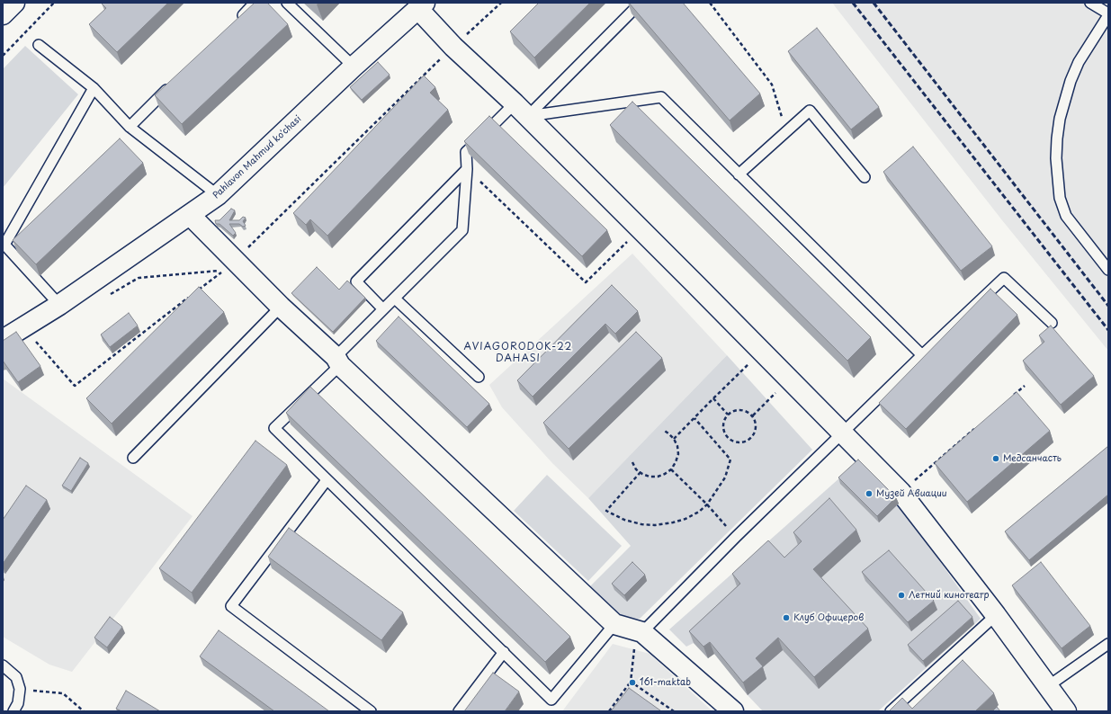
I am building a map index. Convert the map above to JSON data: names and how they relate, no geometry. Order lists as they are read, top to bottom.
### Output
{
  "streets": {
    "street": ["Pahlavon Mahmud ko'chasi"]
  },
  "districts": ["AVIAGORODOK-22 DAHASI"],
  "places": [
    "Медсанчасть",
    "Музей Авиации",
    "Летний кинотеатр",
    "Клуб Офицеров",
    "161-maktab"
  ]
}
